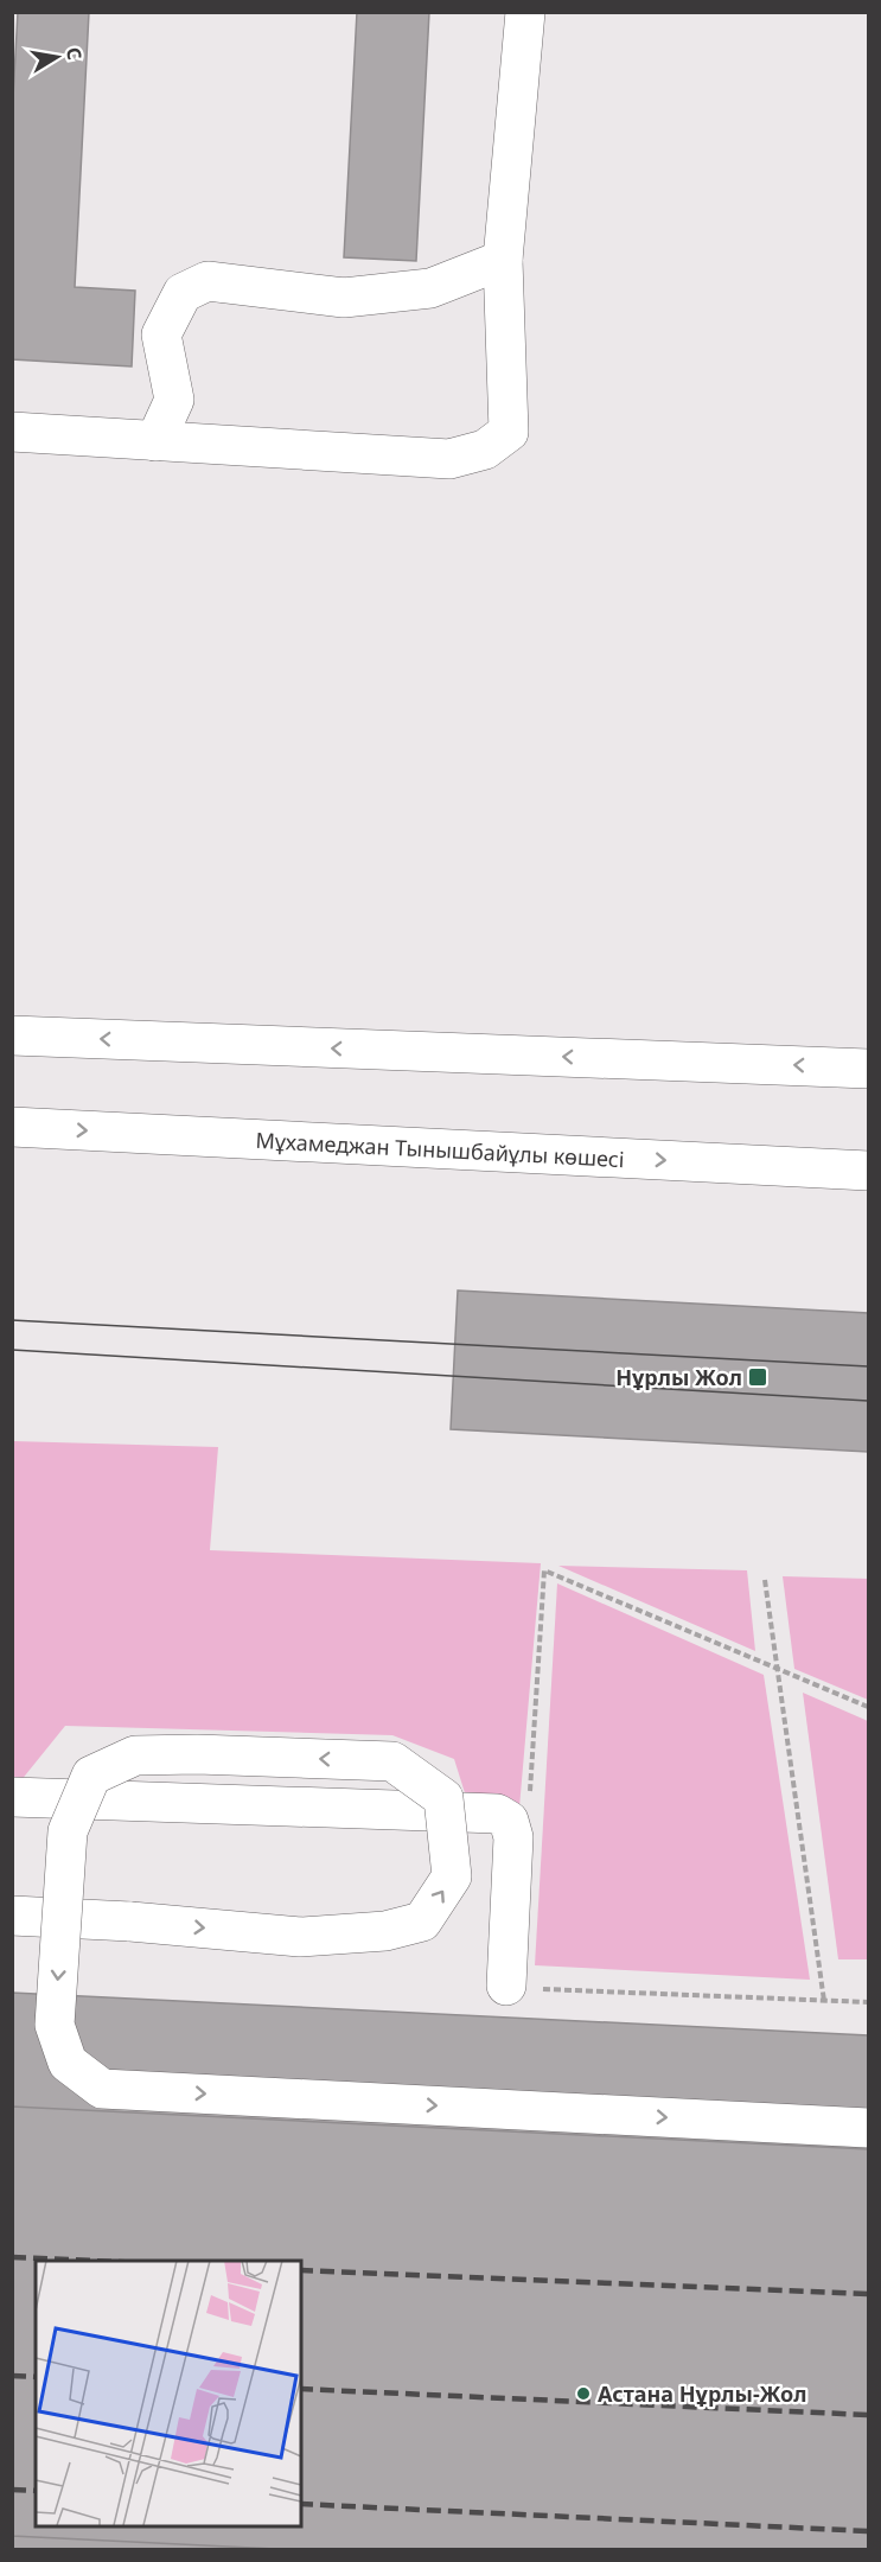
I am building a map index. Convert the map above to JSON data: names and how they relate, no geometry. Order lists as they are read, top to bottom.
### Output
{
  "streets": {
    "street": ["Мұхамеджан Тынышбайұлы көшесі"]
  },
  "places": {
    "transit": ["Нұрлы Жол"],
    "other": ["Астана Нұрлы-Жол"]
  },
  "north": "right"
}
